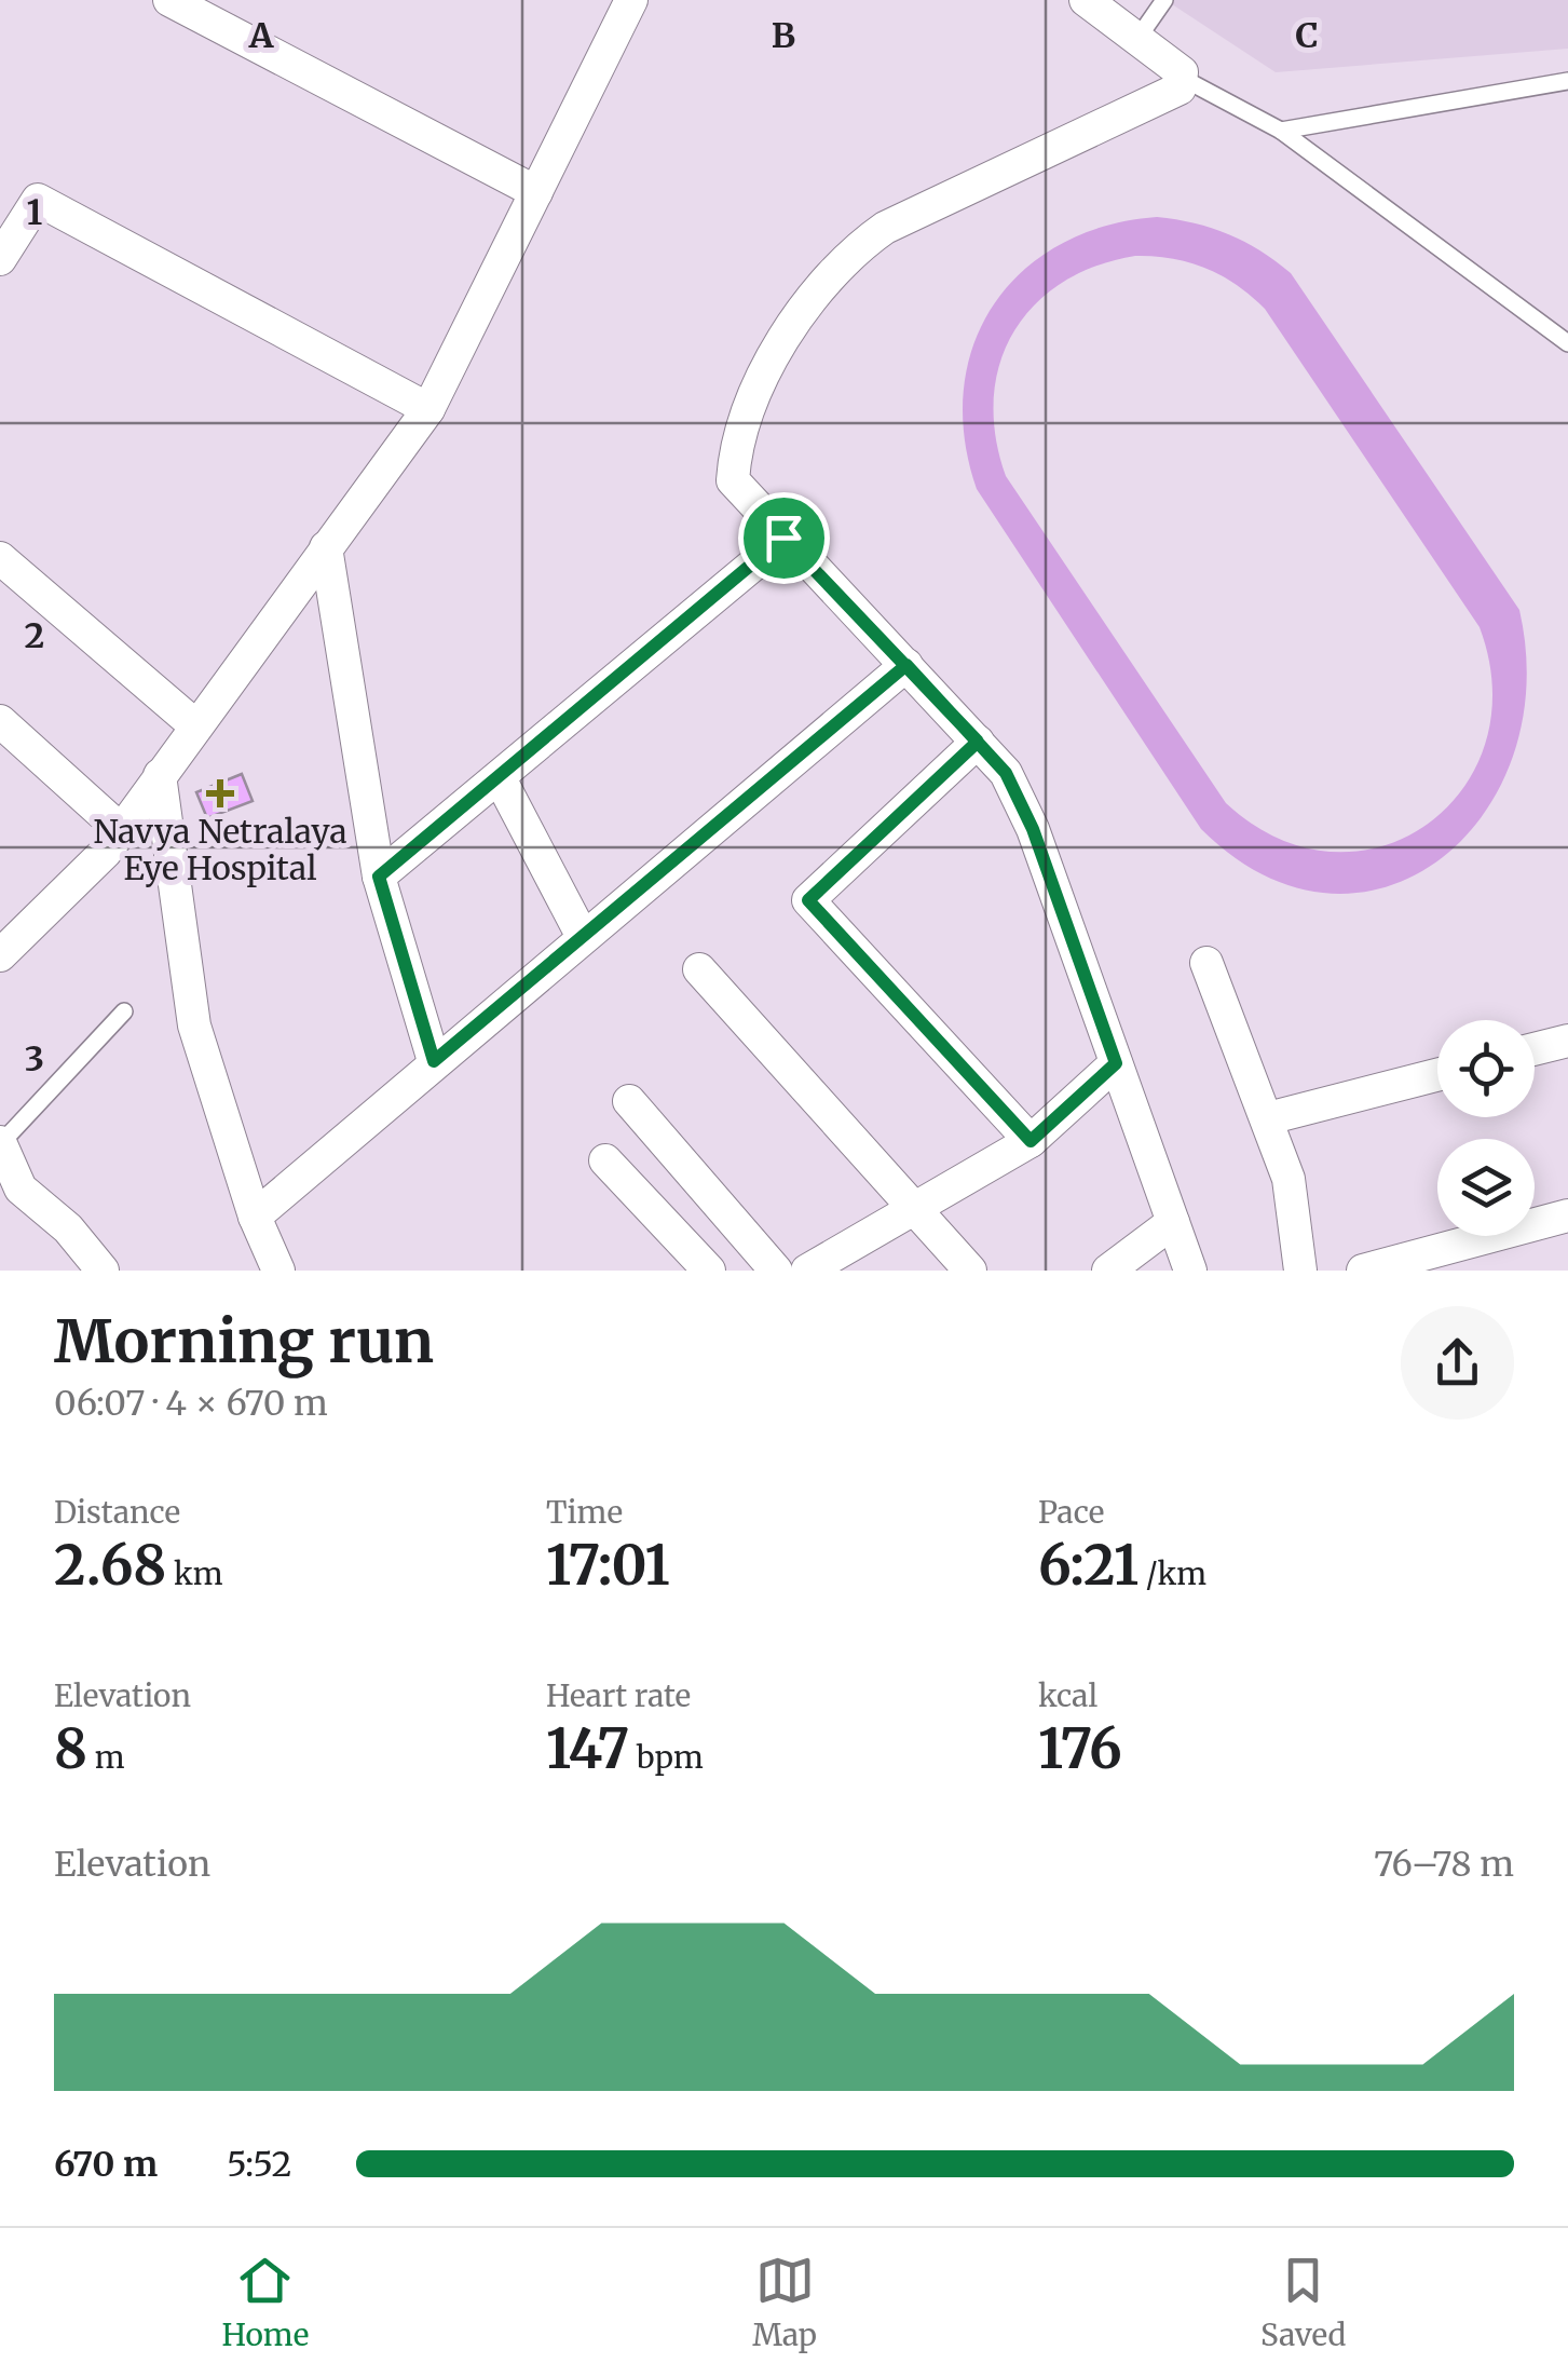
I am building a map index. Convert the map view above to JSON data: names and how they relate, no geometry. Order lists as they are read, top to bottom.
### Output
{
  "places": {
    "health": ["Navya Netralaya Eye Hospital"]
  },
  "page": {
    "heading": ["Morning run", "06:07 · 4 × 670 m"],
    "stats": [
      ["Distance", "2.68 km"],
      ["Time", "17:01"],
      ["Pace", "6:21 /km"],
      ["Elevation", "8 m"],
      ["Heart rate", "147 bpm"],
      ["kcal", "176"]
    ],
    "chart": ["Elevation", "76–78 m"],
    "list": [
      {
        "name": "670 m",
        "note": "5:52"
      }
    ],
    "tabs": ["Home", "Map", "Saved"]
  },
  "grid": {
    "columns": ["A", "B", "C"],
    "rows": ["1", "2", "3"]
  }
}
